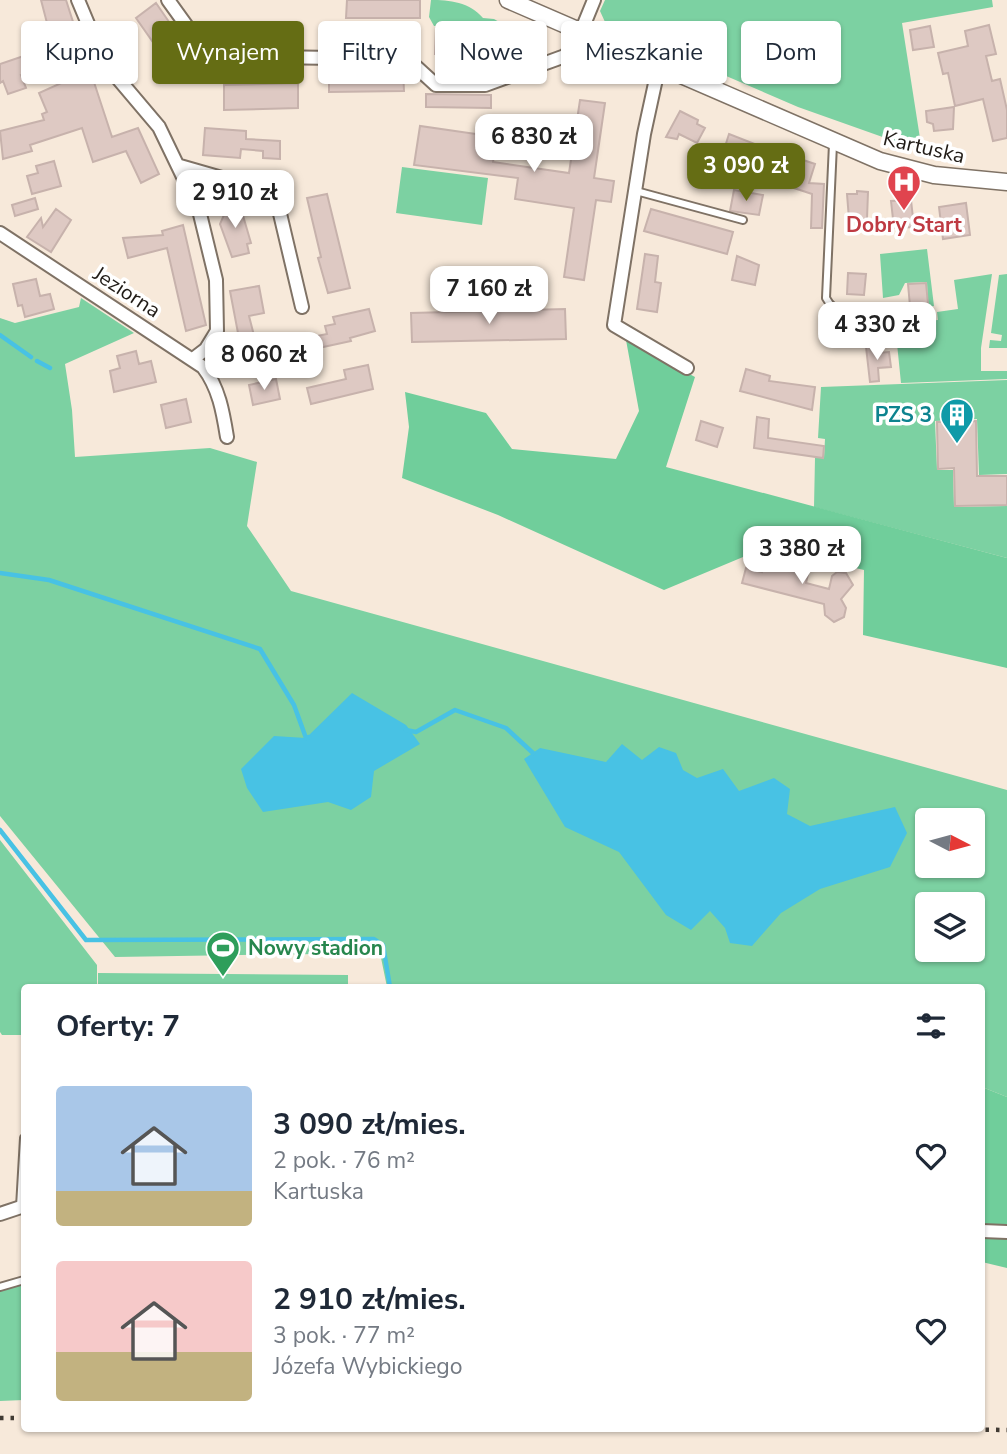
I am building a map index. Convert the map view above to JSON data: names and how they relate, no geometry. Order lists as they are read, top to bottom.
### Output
{
  "streets": {
    "main road": ["Kartuska"],
    "street": ["Jeziorna"]
  },
  "places": {
    "hospital": ["Dobry Start"],
    "building": ["PZS 3"],
    "sports": ["Nowy stadion"]
  },
  "north": "right",
  "page": {
    "chip": [
      "Kupno",
      "Wynajem",
      "Filtry",
      "Nowe",
      "Mieszkanie",
      "Dom"
    ],
    "price": [
      "6 830 zł",
      "3 090 zł",
      "2 910 zł",
      "7 160 zł",
      "4 330 zł",
      "8 060 zł",
      "3 380 zł"
    ],
    "heading": "Oferty: 7",
    "list": [
      {
        "name": "3 090 zł/mies.",
        "note": "2 pok. · 76 m² · Kartuska"
      },
      {
        "name": "2 910 zł/mies.",
        "note": "3 pok. · 77 m² · Józefa Wybickiego"
      }
    ]
  }
}
